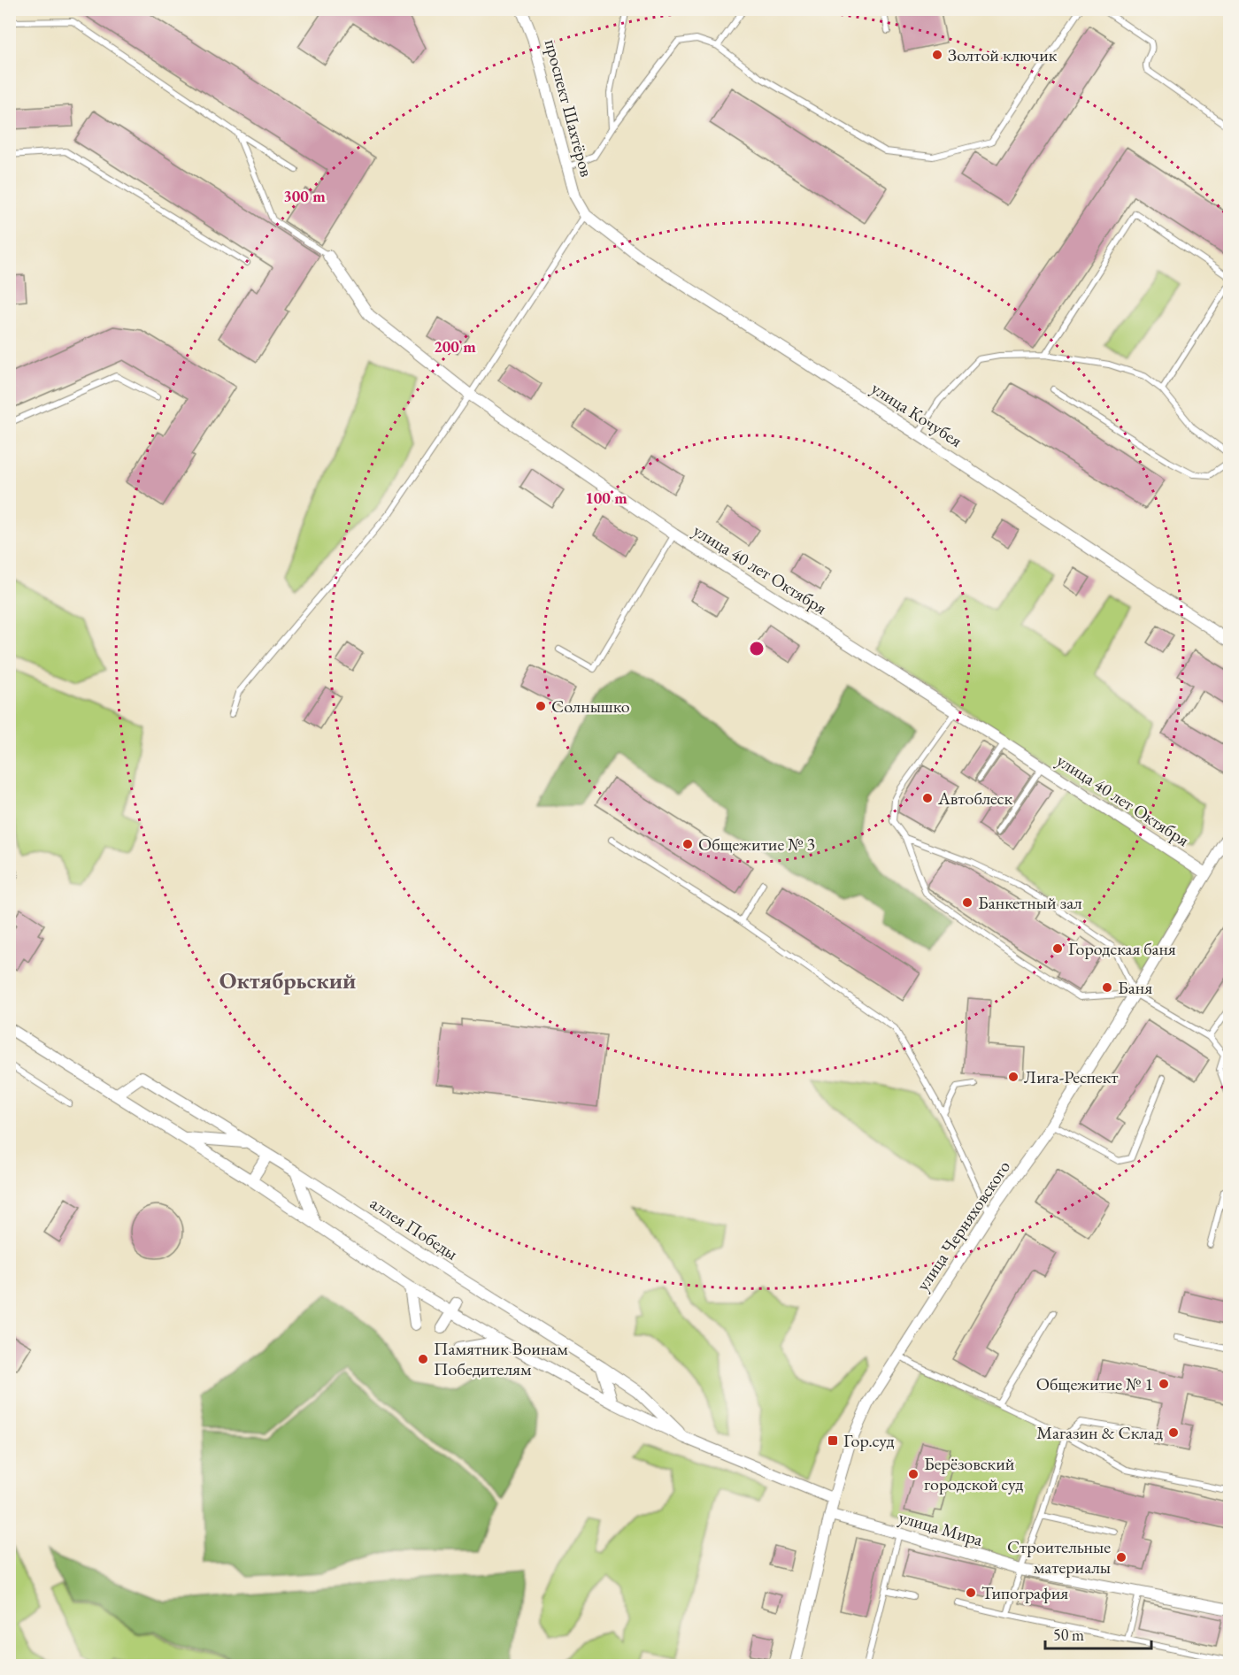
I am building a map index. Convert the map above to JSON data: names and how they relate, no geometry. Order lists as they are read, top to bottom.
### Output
{
  "streets": {
    "street": [
      "проспект Шахтёров",
      "улица Кочубея",
      "улица 40 лет Октября",
      "улица Черняховского",
      "аллея Победы",
      "улица Мира"
    ]
  },
  "crossings": [
    ["проспект Шахтёров", "улица Кочубея"],
    ["улица 40 лет Октября", "улица Черняховского"],
    ["улица Черняховского", "улица Мира"]
  ],
  "districts": ["Октябрьский"],
  "places": {
    "other": [
      "Золтой ключик",
      "Солнышко",
      "Автоблеск",
      "Общежитие № 3",
      "Банкетный зал",
      "Городская баня",
      "Баня",
      "Лига-Респект",
      "Памятник Воинам Победителям",
      "Общежитие № 1",
      "Магазин & Склад",
      "Берёзовский городской суд",
      "Строительные материалы",
      "Типография"
    ],
    "transit": ["Гор.суд"]
  },
  "scale_bar": "50 m",
  "rings": ["300 m", "200 m", "100 m"]
}
